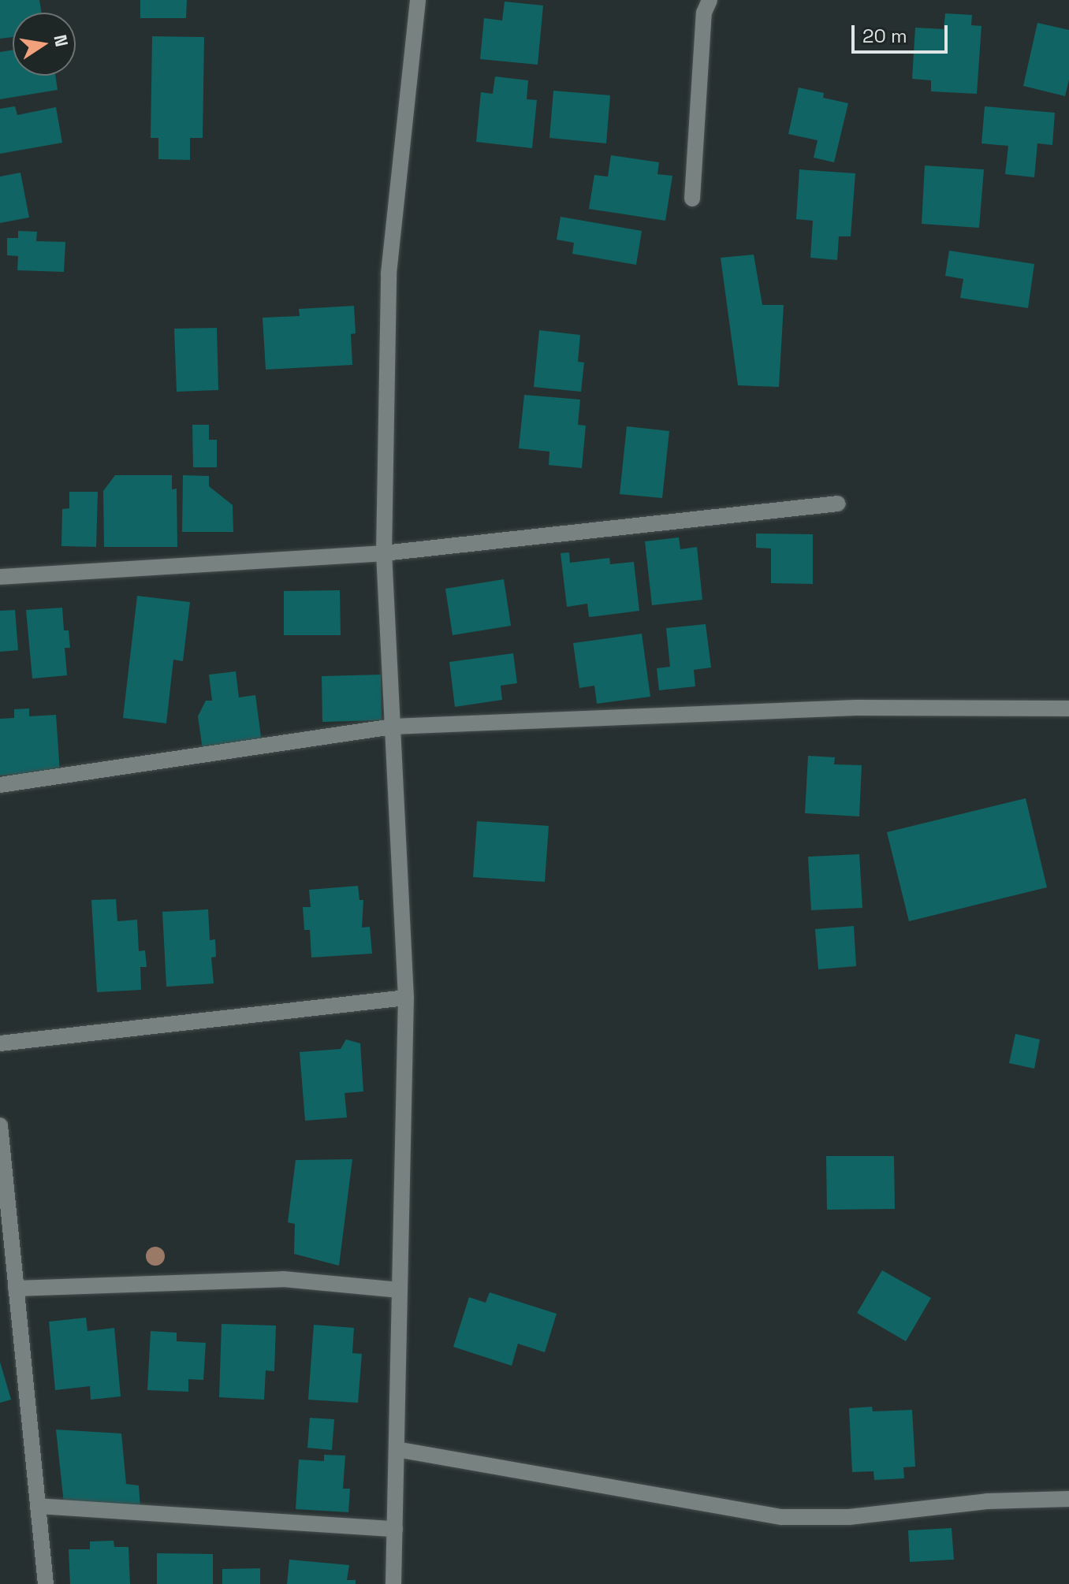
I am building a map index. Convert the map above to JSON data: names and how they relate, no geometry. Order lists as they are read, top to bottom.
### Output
{
  "scale_bar": "20 m",
  "north": "right"
}
